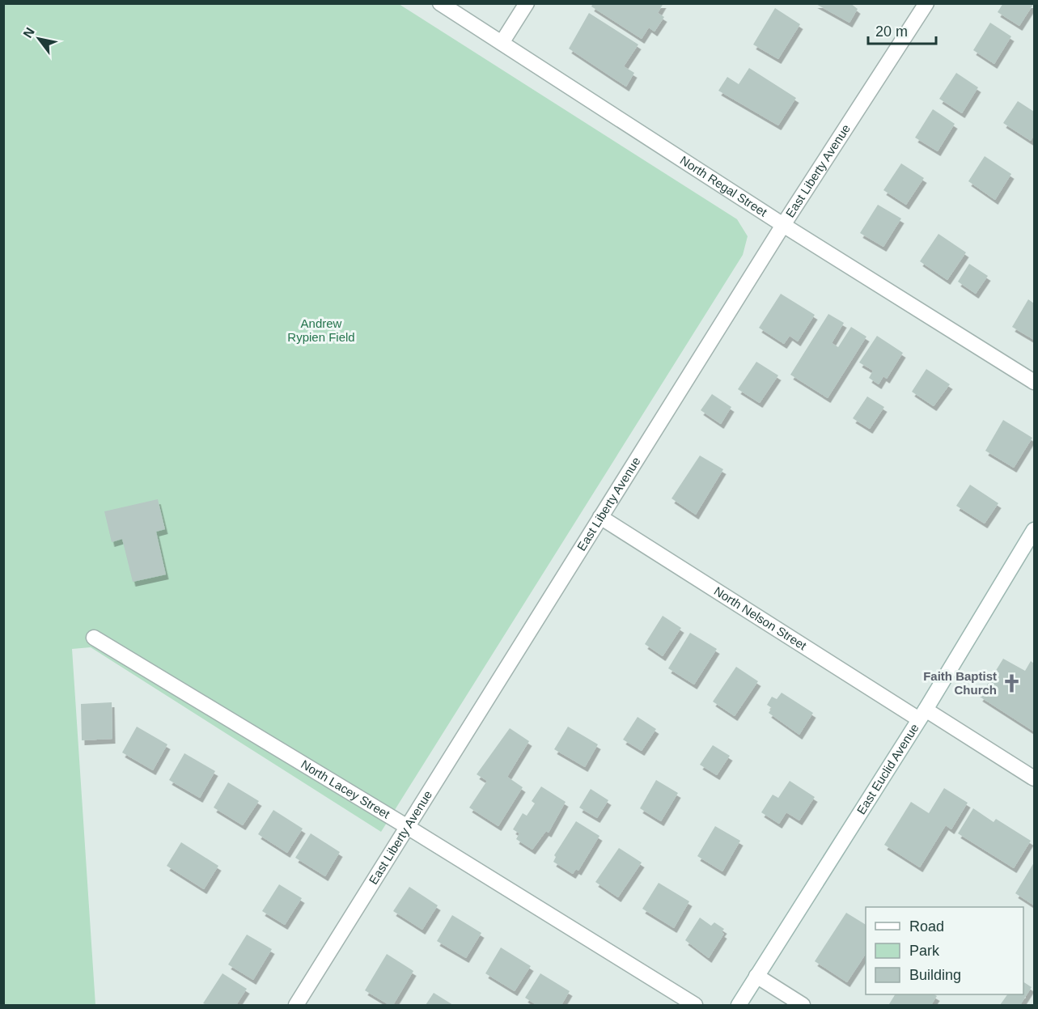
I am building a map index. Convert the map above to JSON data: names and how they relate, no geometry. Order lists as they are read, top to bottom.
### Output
{
  "streets": {
    "street": [
      "East Liberty Avenue",
      "North Regal Street",
      "North Nelson Street",
      "East Euclid Avenue",
      "North Lacey Street"
    ]
  },
  "crossings": [
    ["East Liberty Avenue", "North Regal Street"],
    ["East Liberty Avenue", "North Nelson Street"],
    ["East Liberty Avenue", "North Lacey Street"],
    ["North Nelson Street", "East Euclid Avenue"]
  ],
  "parks": ["Andrew Rypien Field"],
  "places": {
    "church": ["Faith Baptist Church"]
  },
  "legend": ["Road", "Park", "Building"],
  "scale_bar": "20 m",
  "north": "top left"
}
